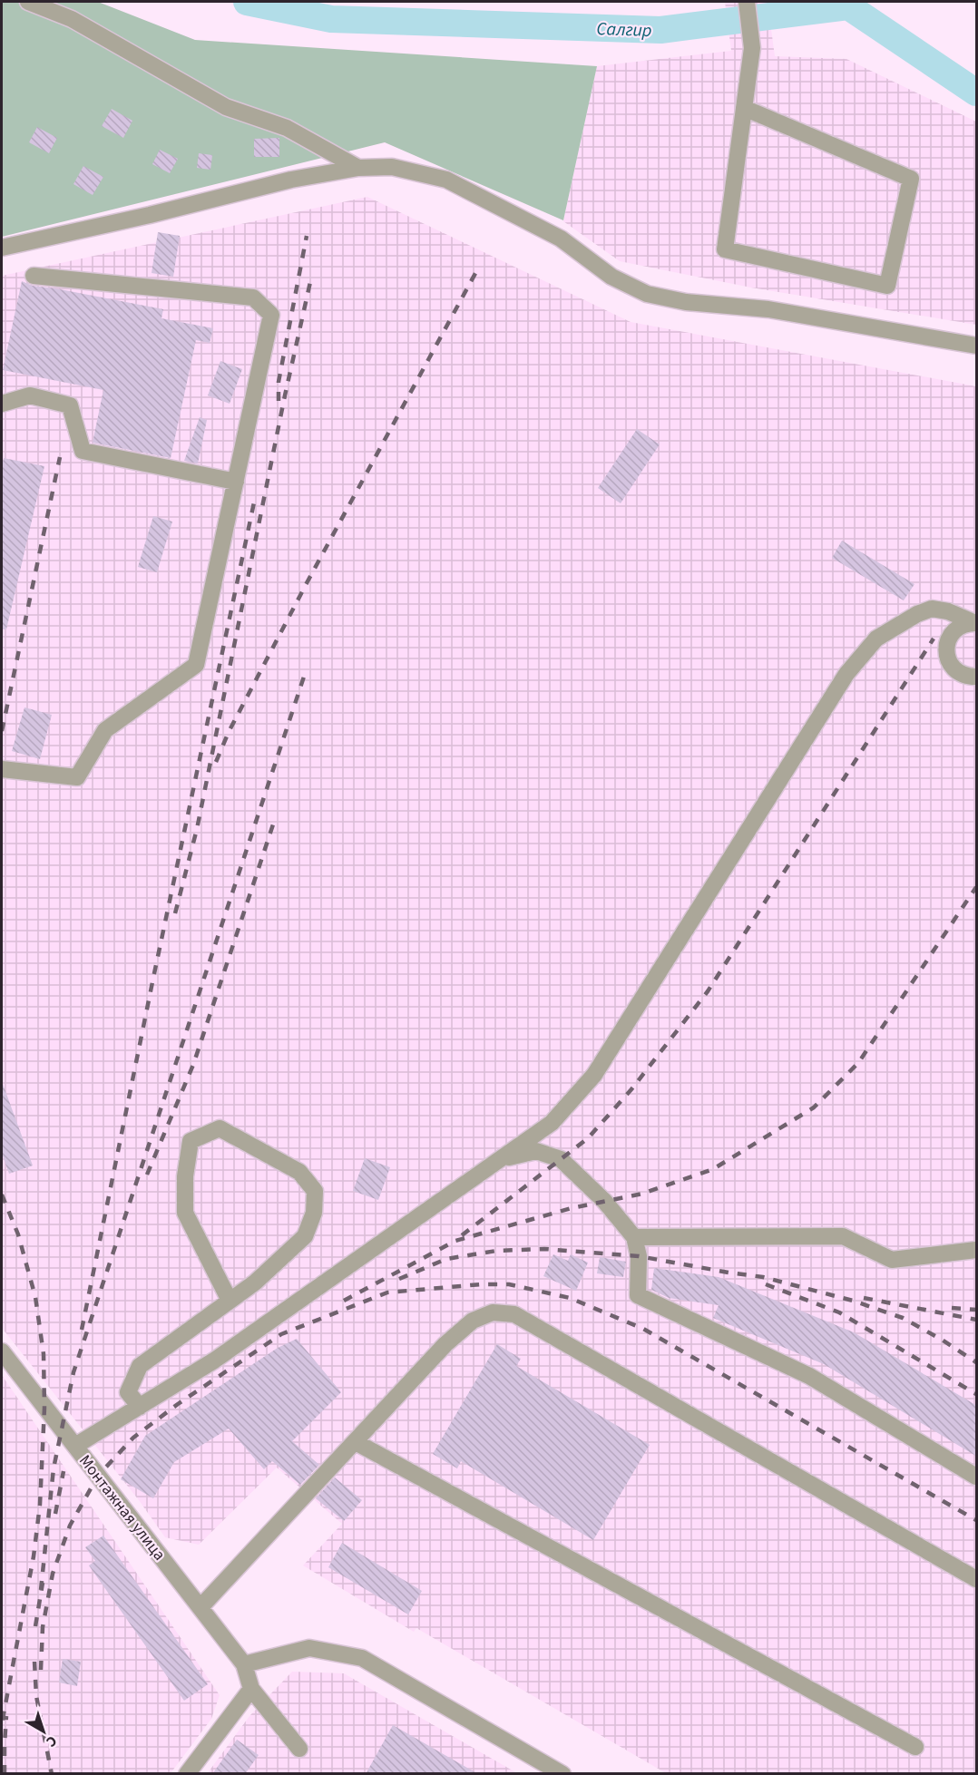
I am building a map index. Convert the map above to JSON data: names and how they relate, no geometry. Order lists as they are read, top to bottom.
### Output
{
  "streets": {
    "street": ["Монтажная улица"]
  },
  "water": ["Салгир"],
  "north": "bottom right"
}
